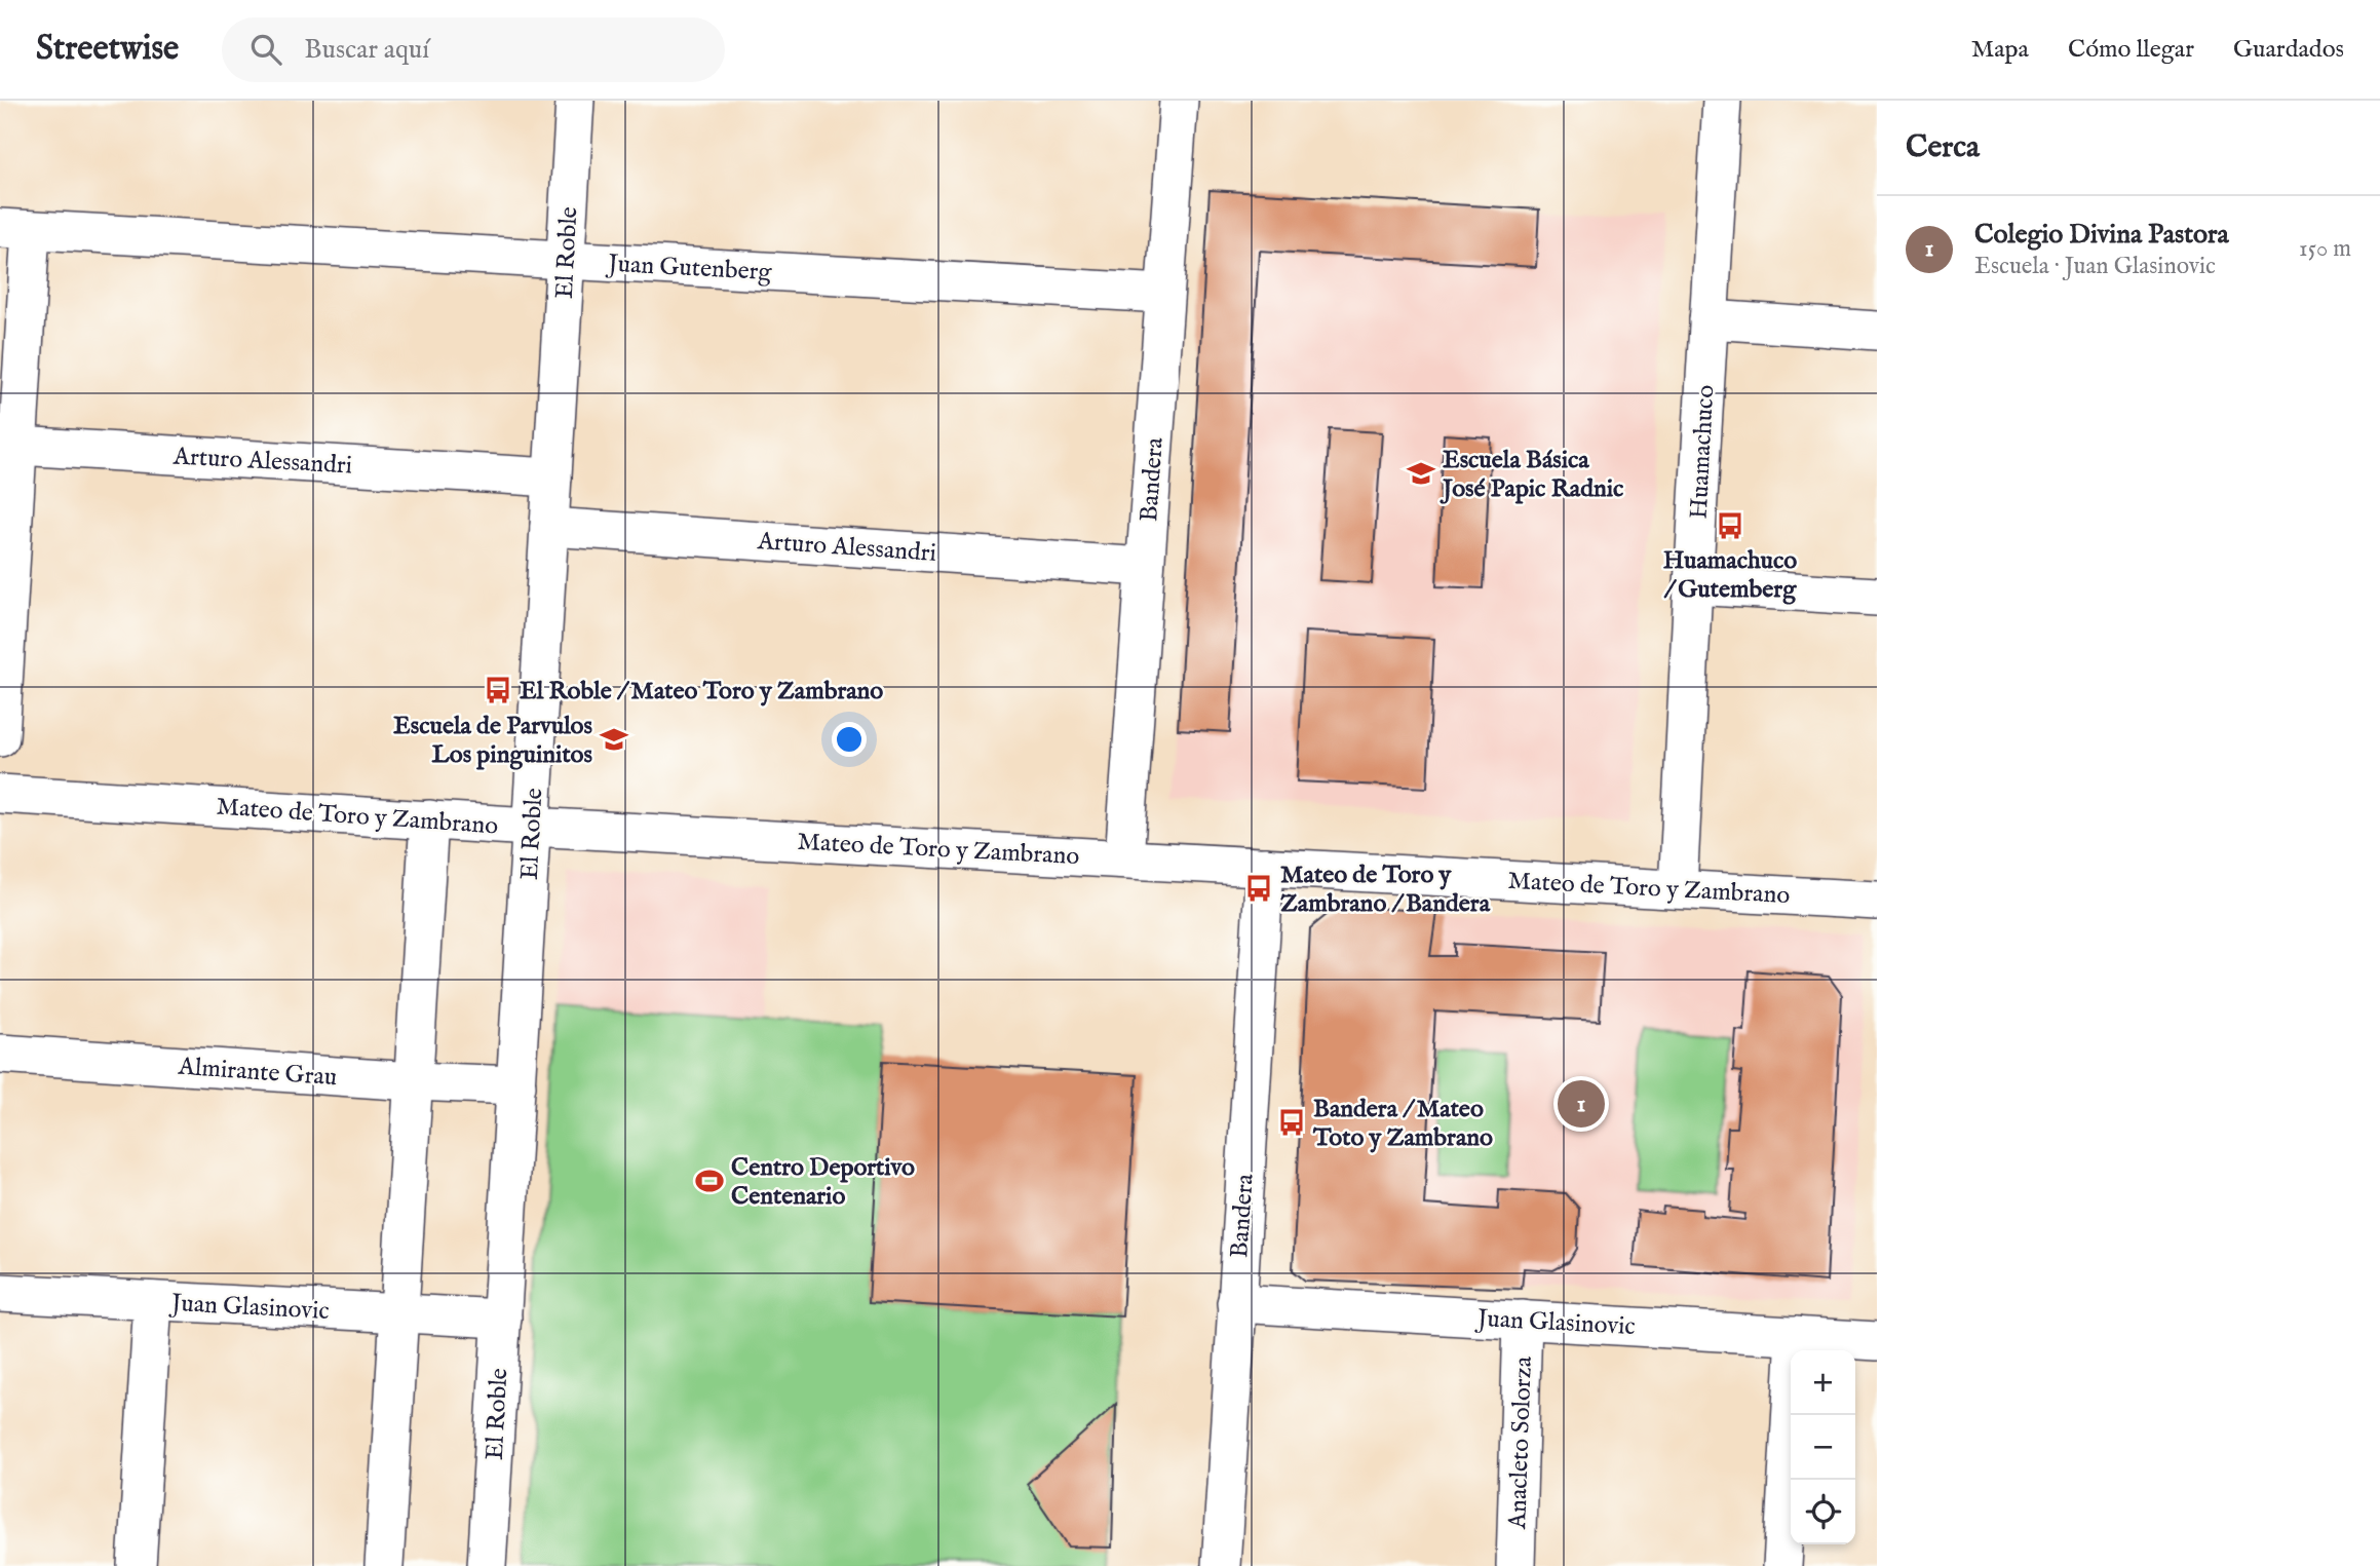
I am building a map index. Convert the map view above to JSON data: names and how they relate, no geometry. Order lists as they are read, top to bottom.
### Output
{
  "streets": {
    "street": [
      "El Roble",
      "Juan Gutenberg",
      "Huamachuco",
      "Arturo Alessandri",
      "Bandera",
      "Mateo de Toro y Zambrano",
      "Almirante Grau",
      "Juan Glasinovic",
      "Anacleto Solorza"
    ]
  },
  "crossings": [
    ["El Roble", "Juan Gutenberg"],
    ["El Roble", "Arturo Alessandri"],
    ["El Roble", "Mateo de Toro y Zambrano"],
    ["El Roble", "Almirante Grau"],
    ["El Roble", "Juan Glasinovic"],
    ["Juan Gutenberg", "Bandera"],
    ["Huamachuco", "Mateo de Toro y Zambrano"],
    ["Arturo Alessandri", "Bandera"],
    ["Bandera", "Mateo de Toro y Zambrano"],
    ["Bandera", "Juan Glasinovic"],
    ["Juan Glasinovic", "Anacleto Solorza"]
  ],
  "places": {
    "school or university": ["Escuela Básica José Papic Radnic", "Escuela de Parvulos Los pinguinitos"],
    "bus stop": [
      "Huamachuco / Gutemberg",
      "El Roble / Mateo Toro y Zambrano",
      "Mateo de Toro y Zambrano / Bandera",
      "Bandera / Mateo Toto y Zambrano"
    ],
    "sports": ["Centro Deportivo Centenario"]
  },
  "page": {
    "header": "Streetwise",
    "search": "Buscar aquí",
    "nav": ["Mapa", "Cómo llegar", "Guardados"],
    "heading": "Cerca",
    "list": [
      {
        "mark": "1",
        "name": "Colegio Divina Pastora",
        "note": "Escuela · Juan Glasinovic",
        "value": "150 m"
      }
    ],
    "pins": "1",
    "map_buttons": ["+", "−"]
  }
}
